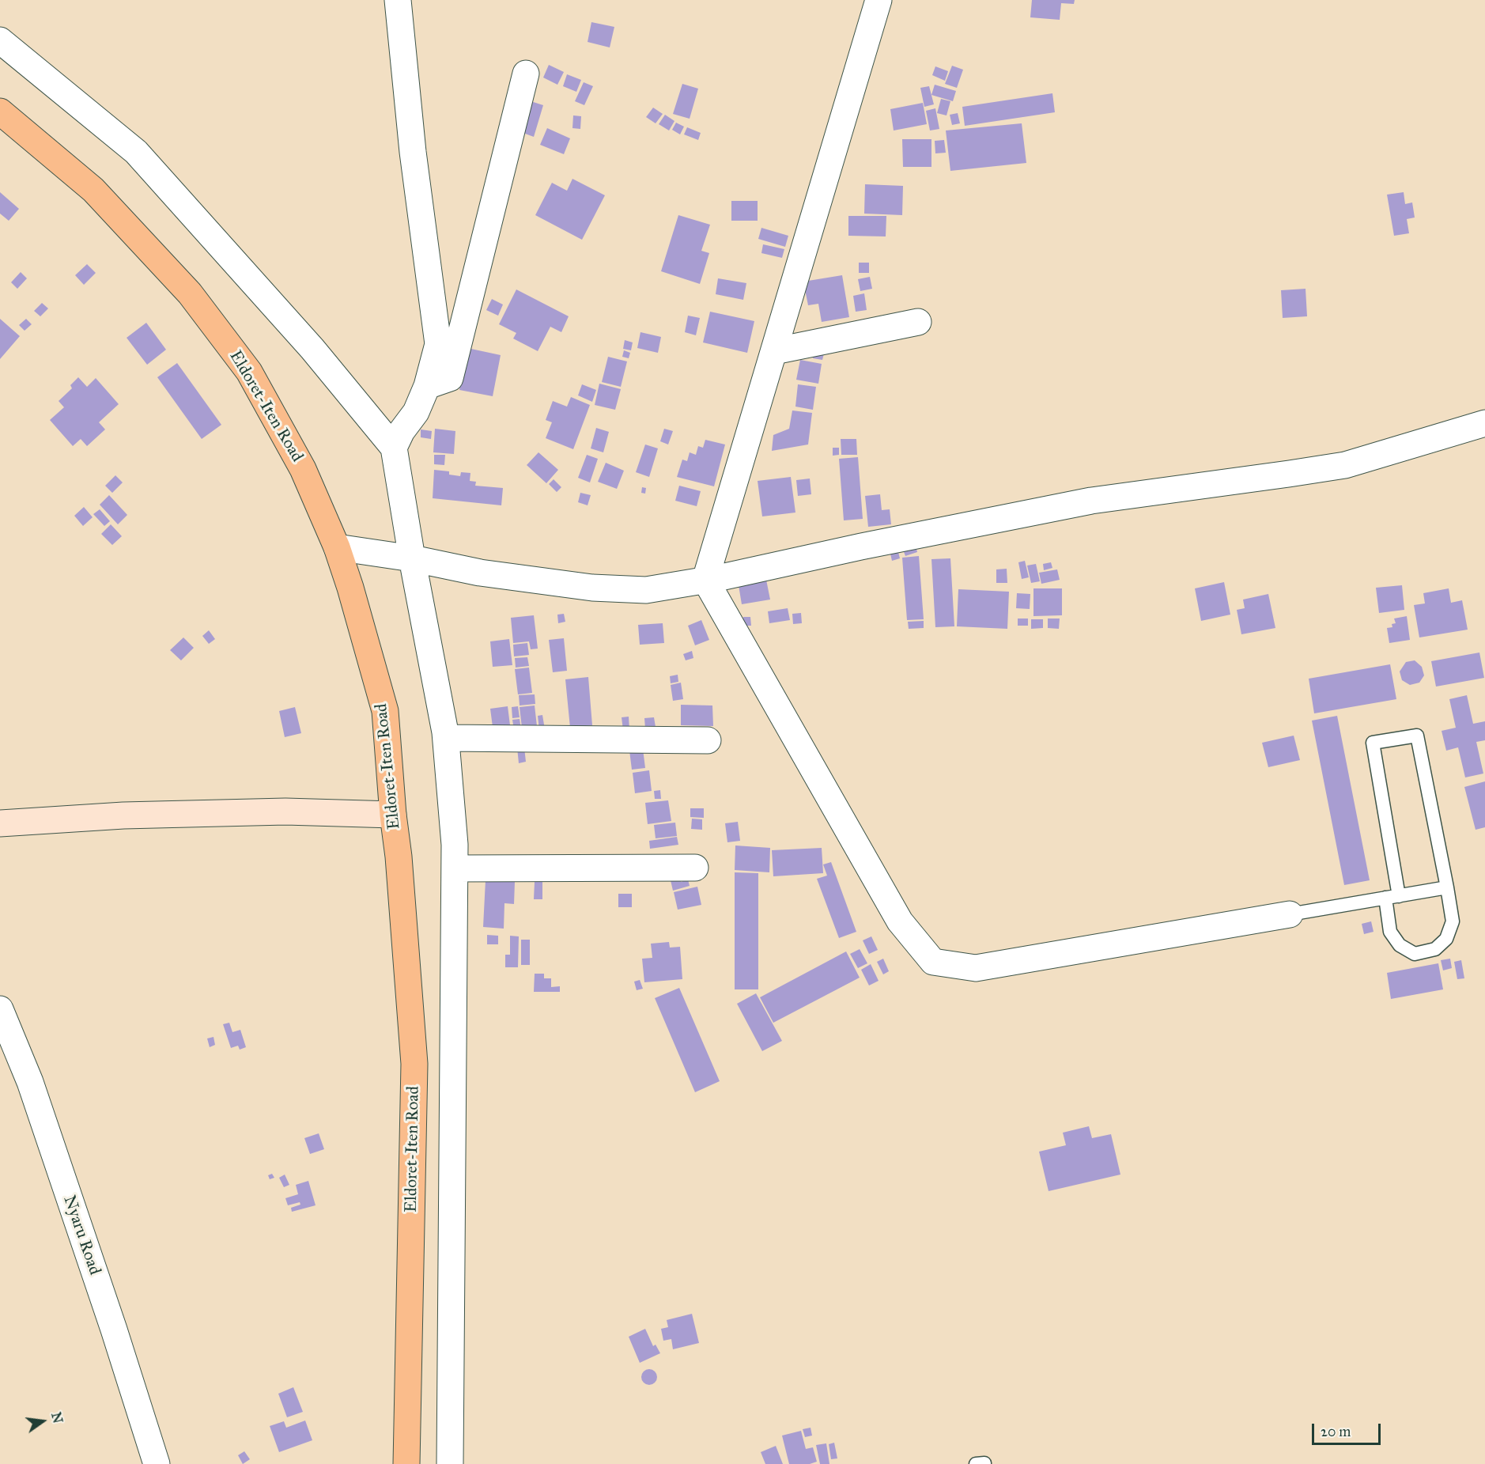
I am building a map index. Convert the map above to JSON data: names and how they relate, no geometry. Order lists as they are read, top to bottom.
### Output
{
  "streets": {
    "main road": ["Eldoret-Iten Road"],
    "street": ["Nyaru Road"]
  },
  "scale_bar": "20 m",
  "north": "right"
}
